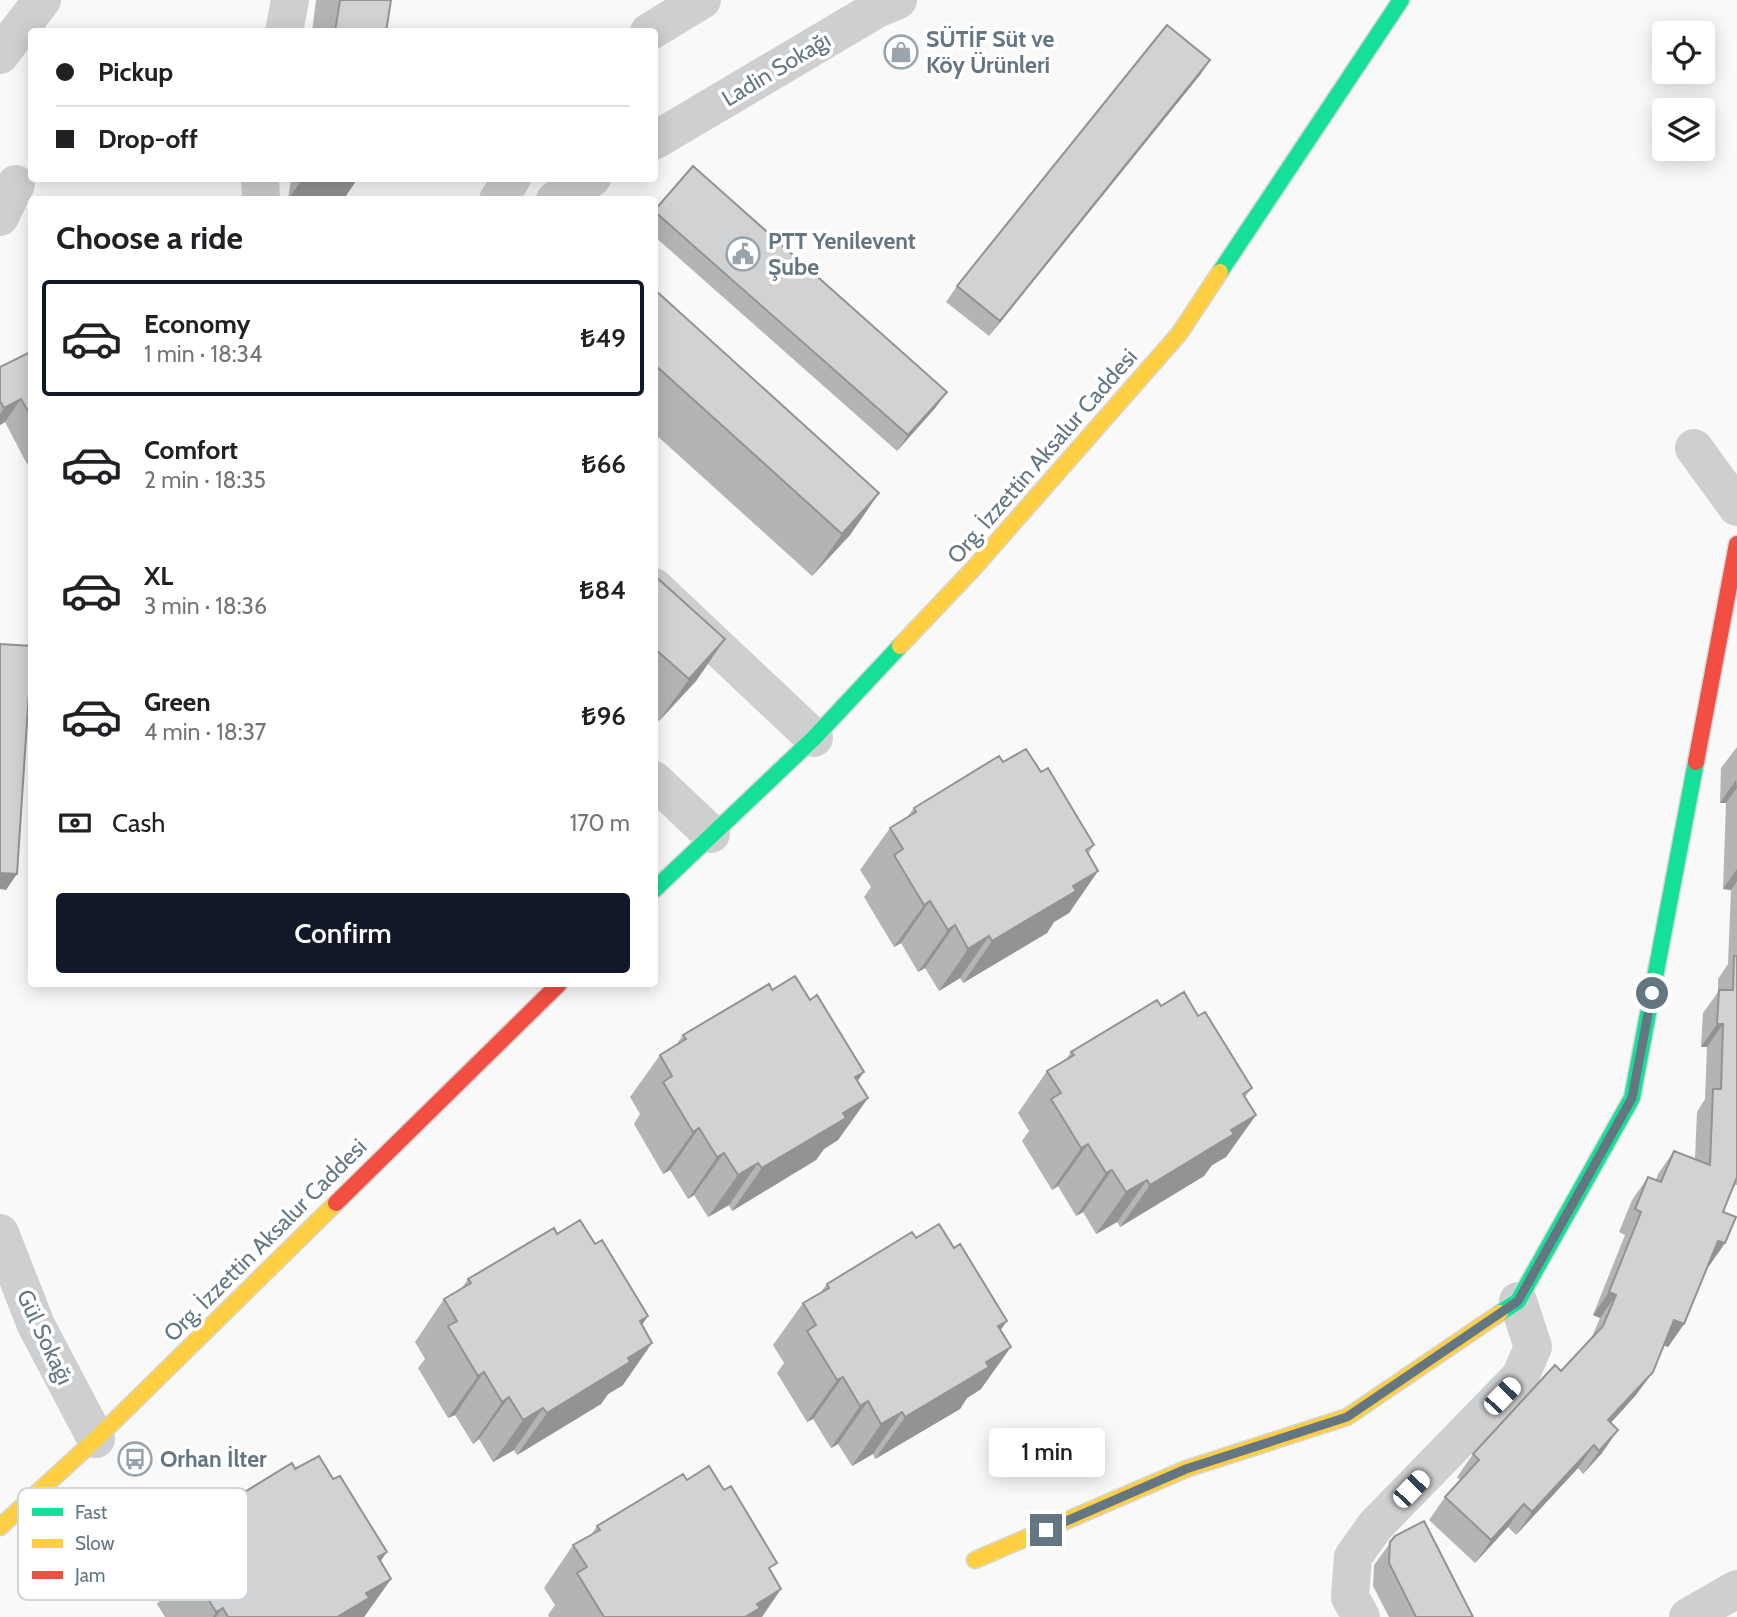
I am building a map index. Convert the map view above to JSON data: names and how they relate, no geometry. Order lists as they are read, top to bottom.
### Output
{
  "streets": {
    "main road": ["Org. İzzettin Aksalur Caddesi"],
    "street": ["Ladin Sokağı", "Gül Sokağı"]
  },
  "crossings": [
    ["Org. İzzettin Aksalur Caddesi", "Gül Sokağı"]
  ],
  "places": {
    "shop": ["SÜTİF Süt ve Köy Ürünleri"],
    "public building": ["PTT Yenilevent Şube"],
    "bus stop": ["Orhan İlter"]
  },
  "legend": ["Fast", "Slow", "Jam"],
  "page": {
    "banner": ["Pickup", "Drop-off"],
    "heading": "Choose a ride",
    "list": [
      {
        "name": "Economy",
        "note": "1 min · 18:34",
        "value": "₺49"
      },
      {
        "name": "Comfort",
        "note": "2 min · 18:35",
        "value": "₺66"
      },
      {
        "name": "XL",
        "note": "3 min · 18:36",
        "value": "₺84"
      },
      {
        "name": "Green",
        "note": "4 min · 18:37",
        "value": "₺96"
      }
    ],
    "pay": ["Cash", "170 m"],
    "buttons": "Confirm",
    "bubble": "1 min"
  }
}
